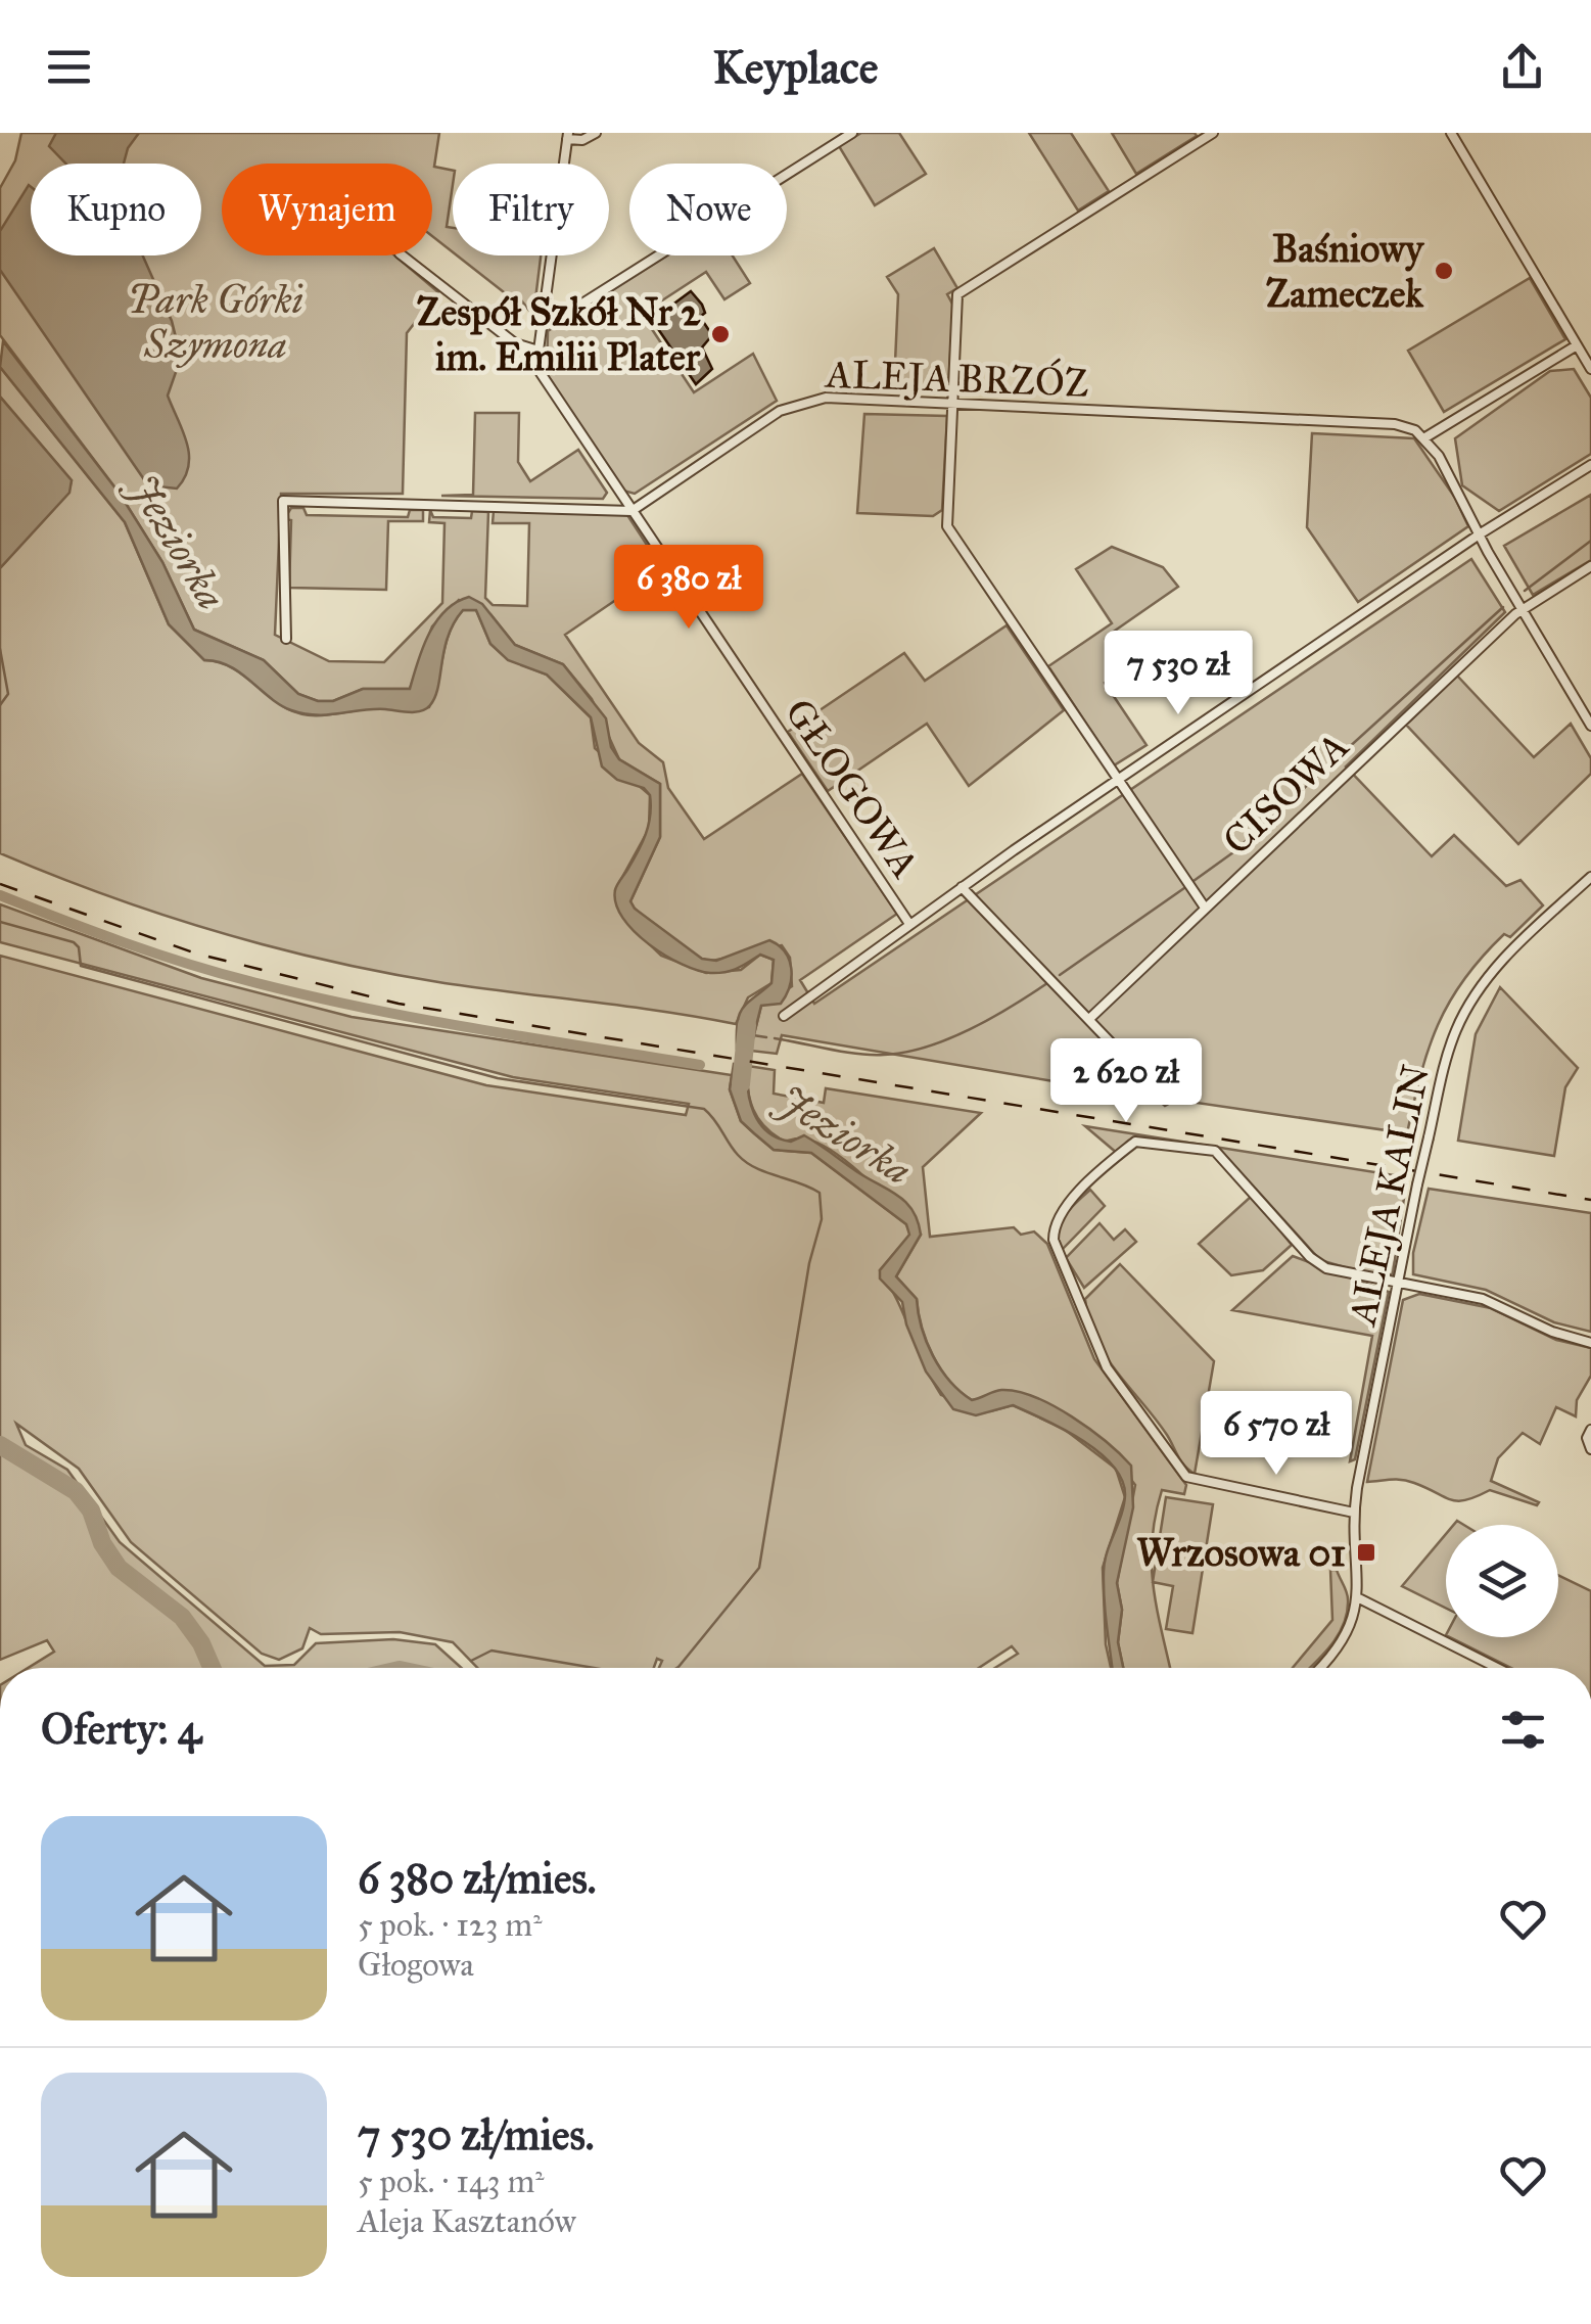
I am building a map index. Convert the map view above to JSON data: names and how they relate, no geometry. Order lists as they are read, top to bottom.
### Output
{
  "streets": {
    "street": [
      "ALEJA BRZÓZ",
      "GŁOGOWA",
      "CISOWA",
      "ALEJA KALIN"
    ]
  },
  "crossings": [
    ["ALEJA BRZÓZ", "GŁOGOWA"]
  ],
  "water": ["Jeziorka"],
  "parks": ["Park Górki Szymona"],
  "places": {
    "other": ["Baśniowy Zameczek", "Zespół Szkół Nr 2 im. Emilii Plater"],
    "transit": ["Wrzosowa 01"]
  },
  "page": {
    "header": "Keyplace",
    "chip": [
      "Kupno",
      "Wynajem",
      "Filtry",
      "Nowe"
    ],
    "price": [
      "6 380 zł",
      "7 530 zł",
      "2 620 zł",
      "6 570 zł"
    ],
    "heading": "Oferty: 4",
    "list": [
      {
        "name": "6 380 zł/mies.",
        "note": "5 pok. · 123 m² · Głogowa"
      },
      {
        "name": "7 530 zł/mies.",
        "note": "5 pok. · 143 m² · Aleja Kasztanów"
      }
    ]
  }
}
